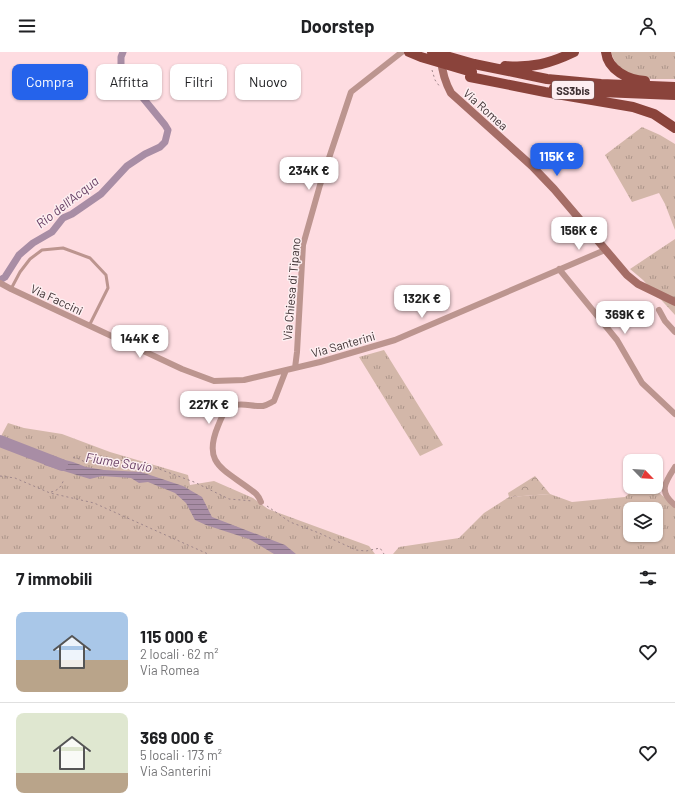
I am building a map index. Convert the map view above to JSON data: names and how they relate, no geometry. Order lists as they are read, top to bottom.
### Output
{
  "streets": {
    "highway": ["SS3bis"],
    "main road": ["Via Romea"],
    "street": ["Via Chiesa di Tipano", "Via Faccini", "Via Santerini"]
  },
  "crossings": [
    ["Via Romea", "Via Santerini"],
    ["Via Chiesa di Tipano", "Via Santerini"],
    ["Via Faccini", "Via Santerini"]
  ],
  "water": ["Rio dell'Acqua", "Fiume Savio"],
  "north": "bottom right",
  "page": {
    "header": "Doorstep",
    "chip": [
      "Compra",
      "Affitta",
      "Filtri",
      "Nuovo"
    ],
    "price": [
      "115K €",
      "234K €",
      "156K €",
      "132K €",
      "369K €",
      "144K €",
      "227K €"
    ],
    "heading": "7 immobili",
    "list": [
      {
        "name": "115 000 €",
        "note": "2 locali · 62 m² · Via Romea"
      },
      {
        "name": "369 000 €",
        "note": "5 locali · 173 m² · Via Santerini"
      }
    ]
  }
}
